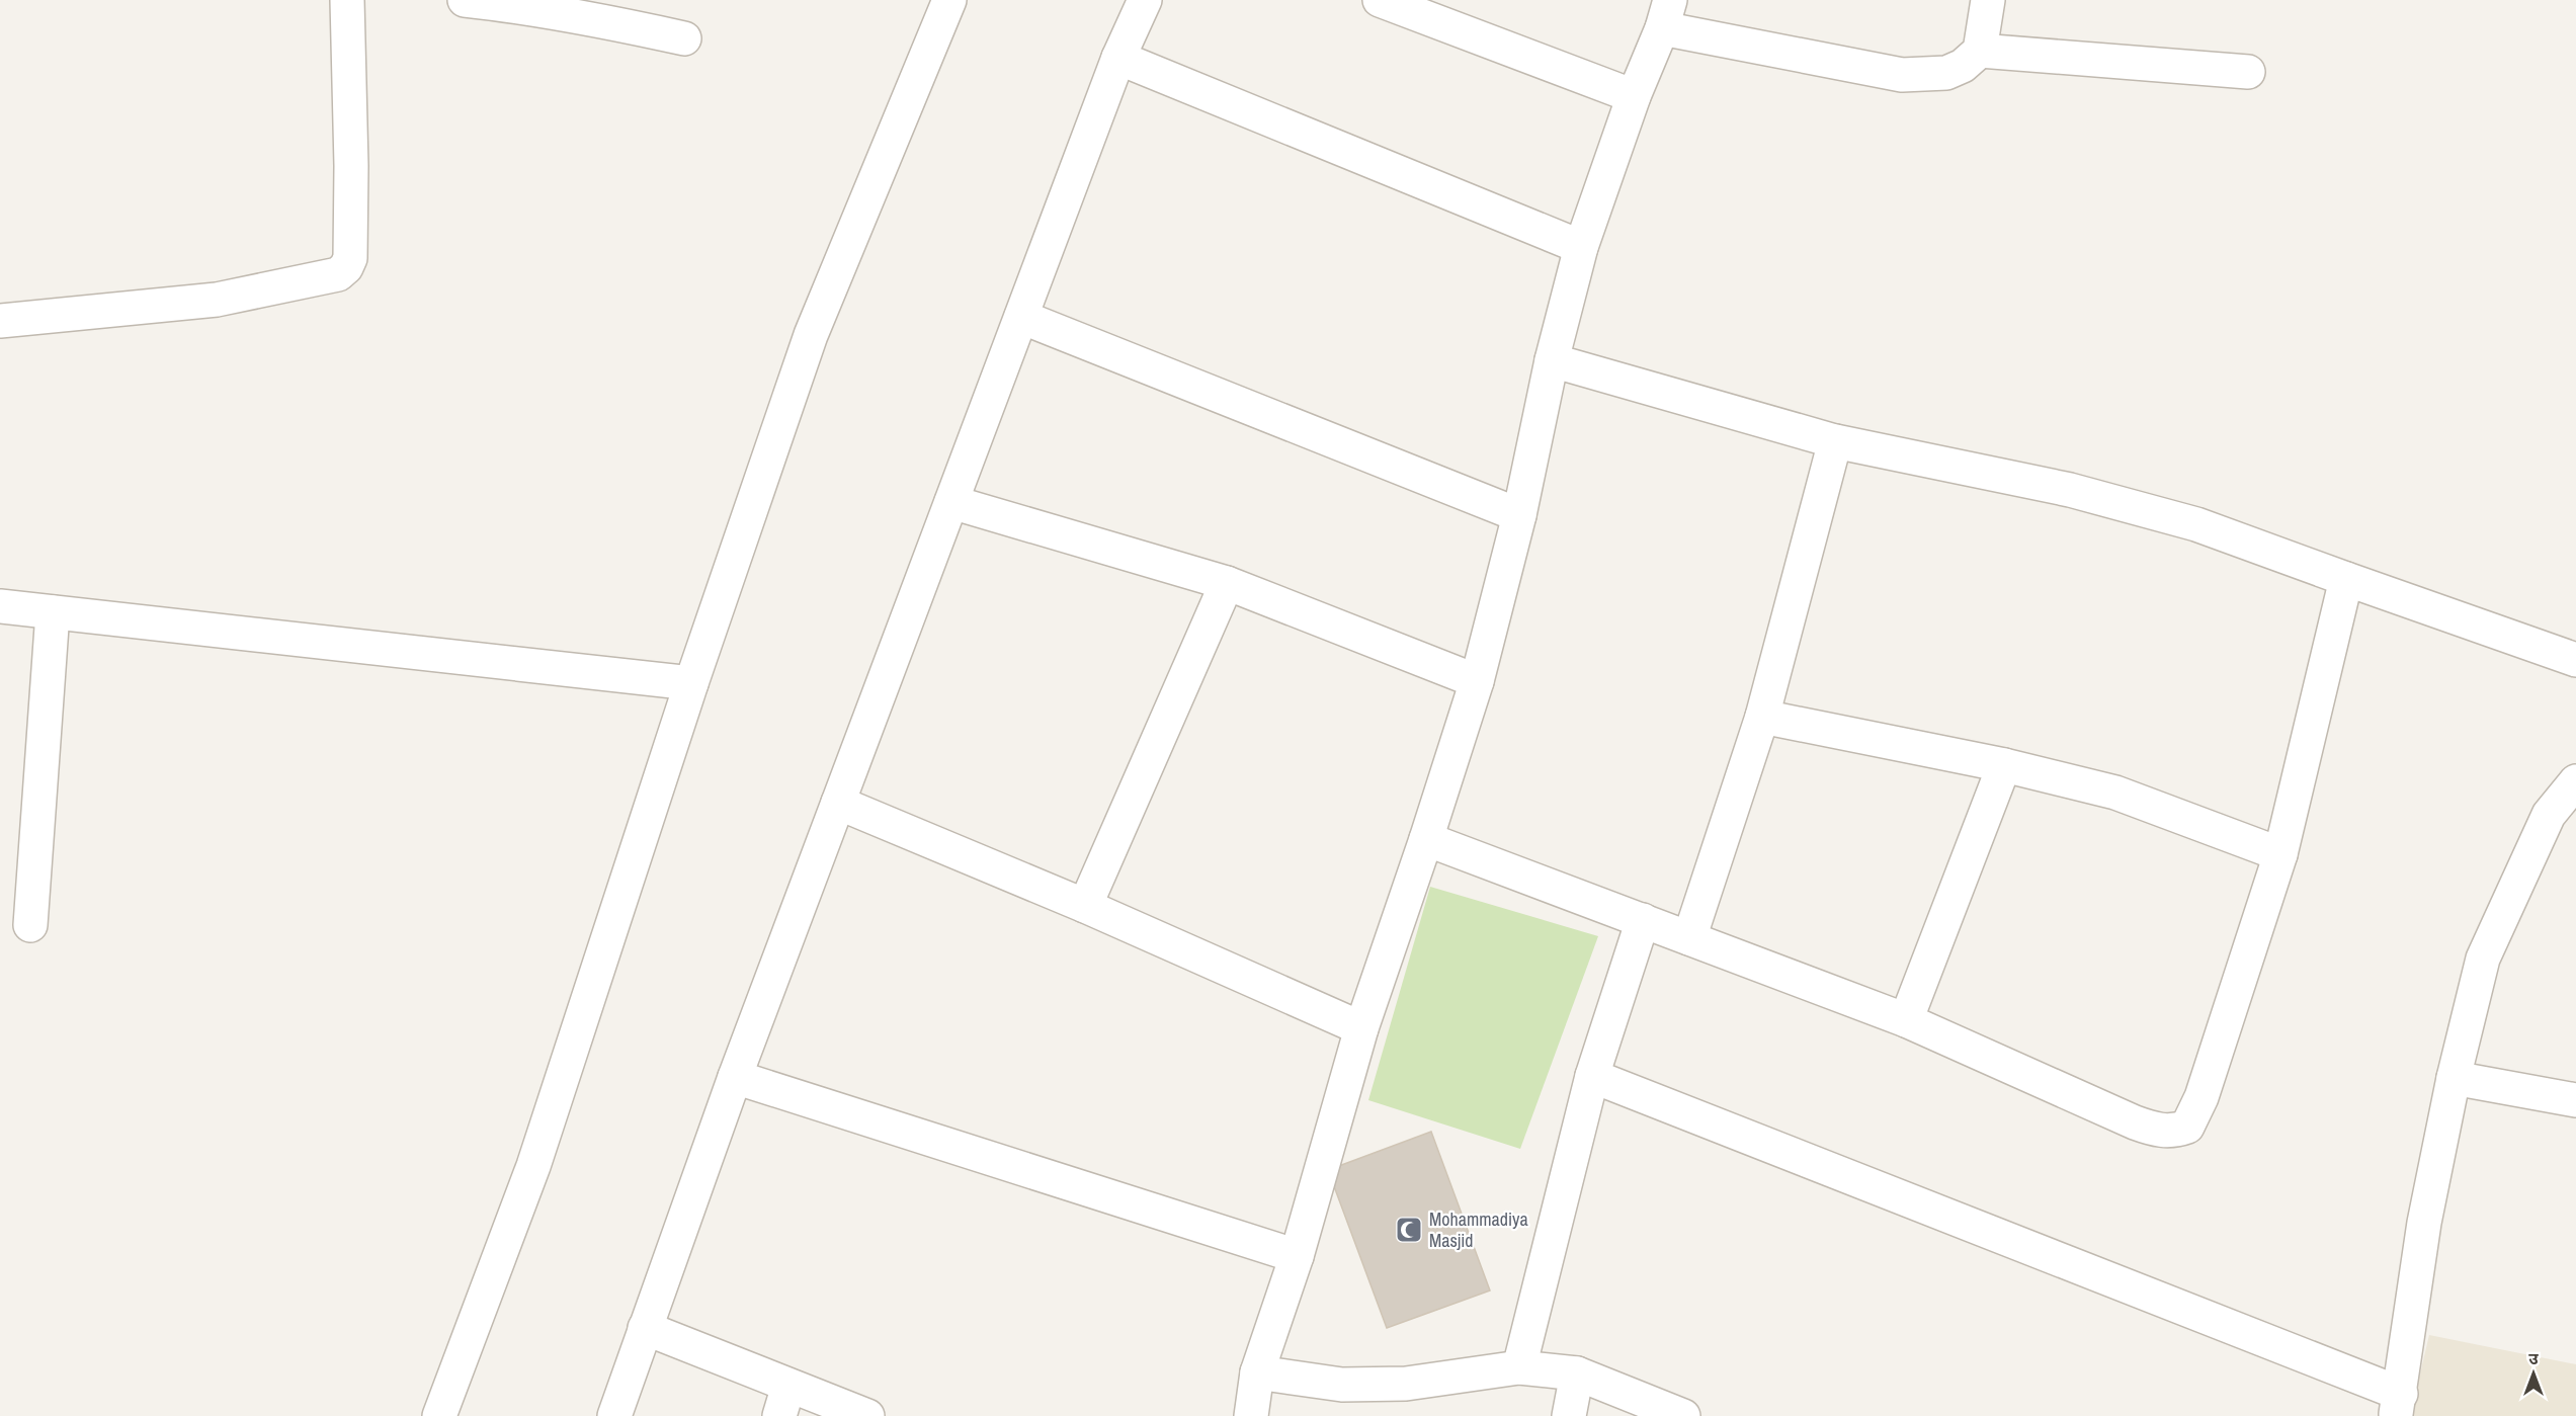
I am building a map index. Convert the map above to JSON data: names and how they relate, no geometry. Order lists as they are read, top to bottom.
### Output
{
  "places": {
    "mosque": ["Mohammadiya Masjid"]
  },
  "north": "top"
}
